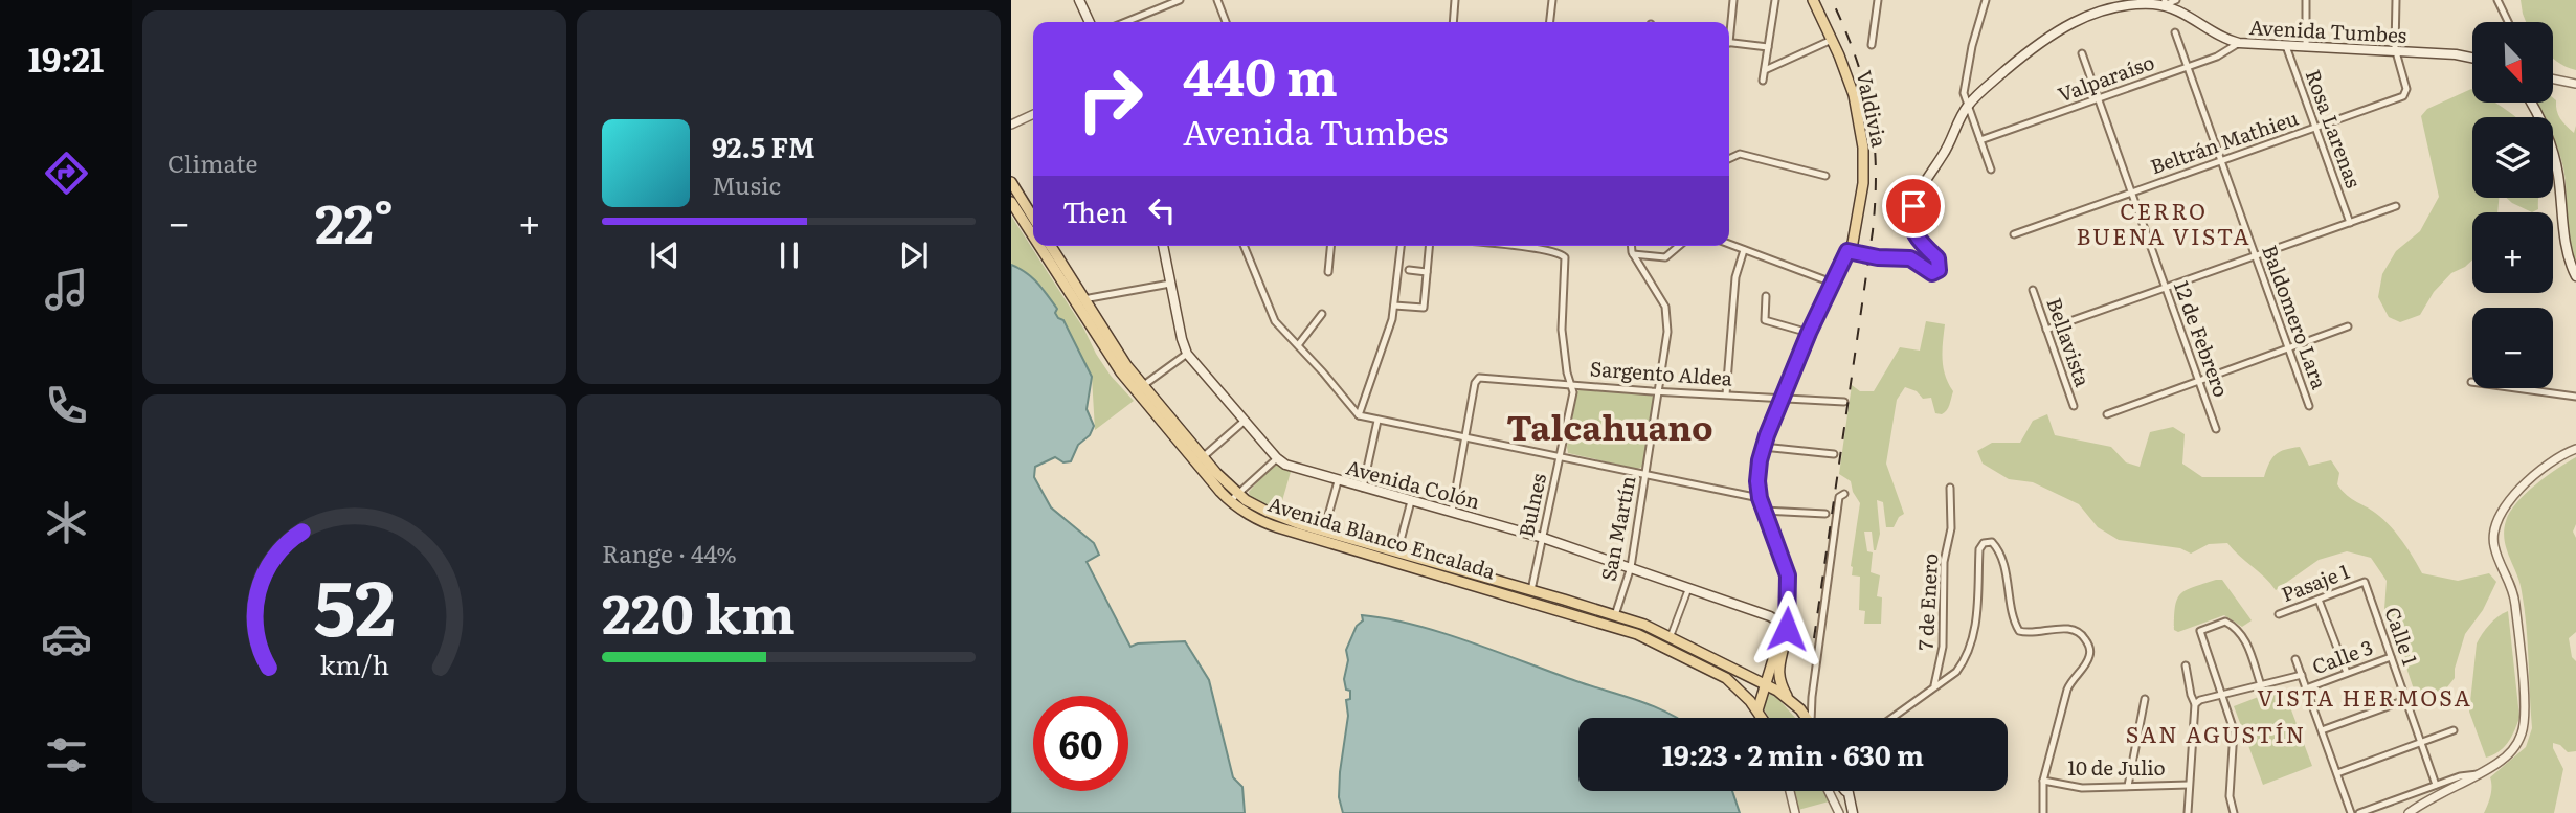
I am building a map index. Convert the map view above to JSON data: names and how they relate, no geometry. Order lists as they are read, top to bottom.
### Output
{
  "streets": {
    "main road": [
      "Avenida Tumbes",
      "Valdivia",
      "Avenida Colón",
      "Avenida Blanco Encalada"
    ],
    "street": [
      "Valparaíso",
      "Rosa Larenas",
      "Beltrán Mathieu",
      "Baldomero Lara",
      "12 de Febrero",
      "Bellavista",
      "Sargento Aldea",
      "Bulnes",
      "San Martín",
      "Pasaje 1",
      "7 de Enero",
      "Calle 1",
      "Calle 3",
      "10 de Julio"
    ]
  },
  "crossings": [
    ["Avenida Tumbes", "Valparaíso"],
    ["Avenida Tumbes", "Rosa Larenas"],
    ["Avenida Tumbes", "Beltrán Mathieu"],
    ["Valparaíso", "Baldomero Lara"],
    ["Valparaíso", "12 de Febrero"],
    ["Valdivia", "Sargento Aldea"],
    ["Valdivia", "Avenida Colón"],
    ["Valdivia", "Avenida Blanco Encalada"],
    ["Rosa Larenas", "Beltrán Mathieu"],
    ["Beltrán Mathieu", "Baldomero Lara"],
    ["Beltrán Mathieu", "12 de Febrero"],
    ["Sargento Aldea", "Bulnes"],
    ["Sargento Aldea", "San Martín"],
    ["Avenida Colón", "Bulnes"],
    ["Avenida Colón", "San Martín"],
    ["Bulnes", "Avenida Blanco Encalada"],
    ["San Martín", "Avenida Blanco Encalada"],
    ["Pasaje 1", "Calle 1"],
    ["Calle 1", "Calle 3"]
  ],
  "districts": [
    "CERRO BUENA VISTA",
    "Talcahuano",
    "VISTA HERMOSA",
    "SAN AGUSTÍN"
  ],
  "north": "bottom right",
  "page": {
    "tabs": "19:21",
    "tile": [
      "Climate",
      ["Range · 44%", "220 km"]
    ],
    "map_buttons": ["+", "−"],
    "turn": ["440 m", "Avenida Tumbes"],
    "song": ["92.5 FM", "Music"],
    "then": "Then",
    "heat": ["−", "22°", "+"],
    "limit": "60",
    "trip": "19:23 · 2 min · 630 m",
    "gauge": ["52", "km/h"]
  }
}
